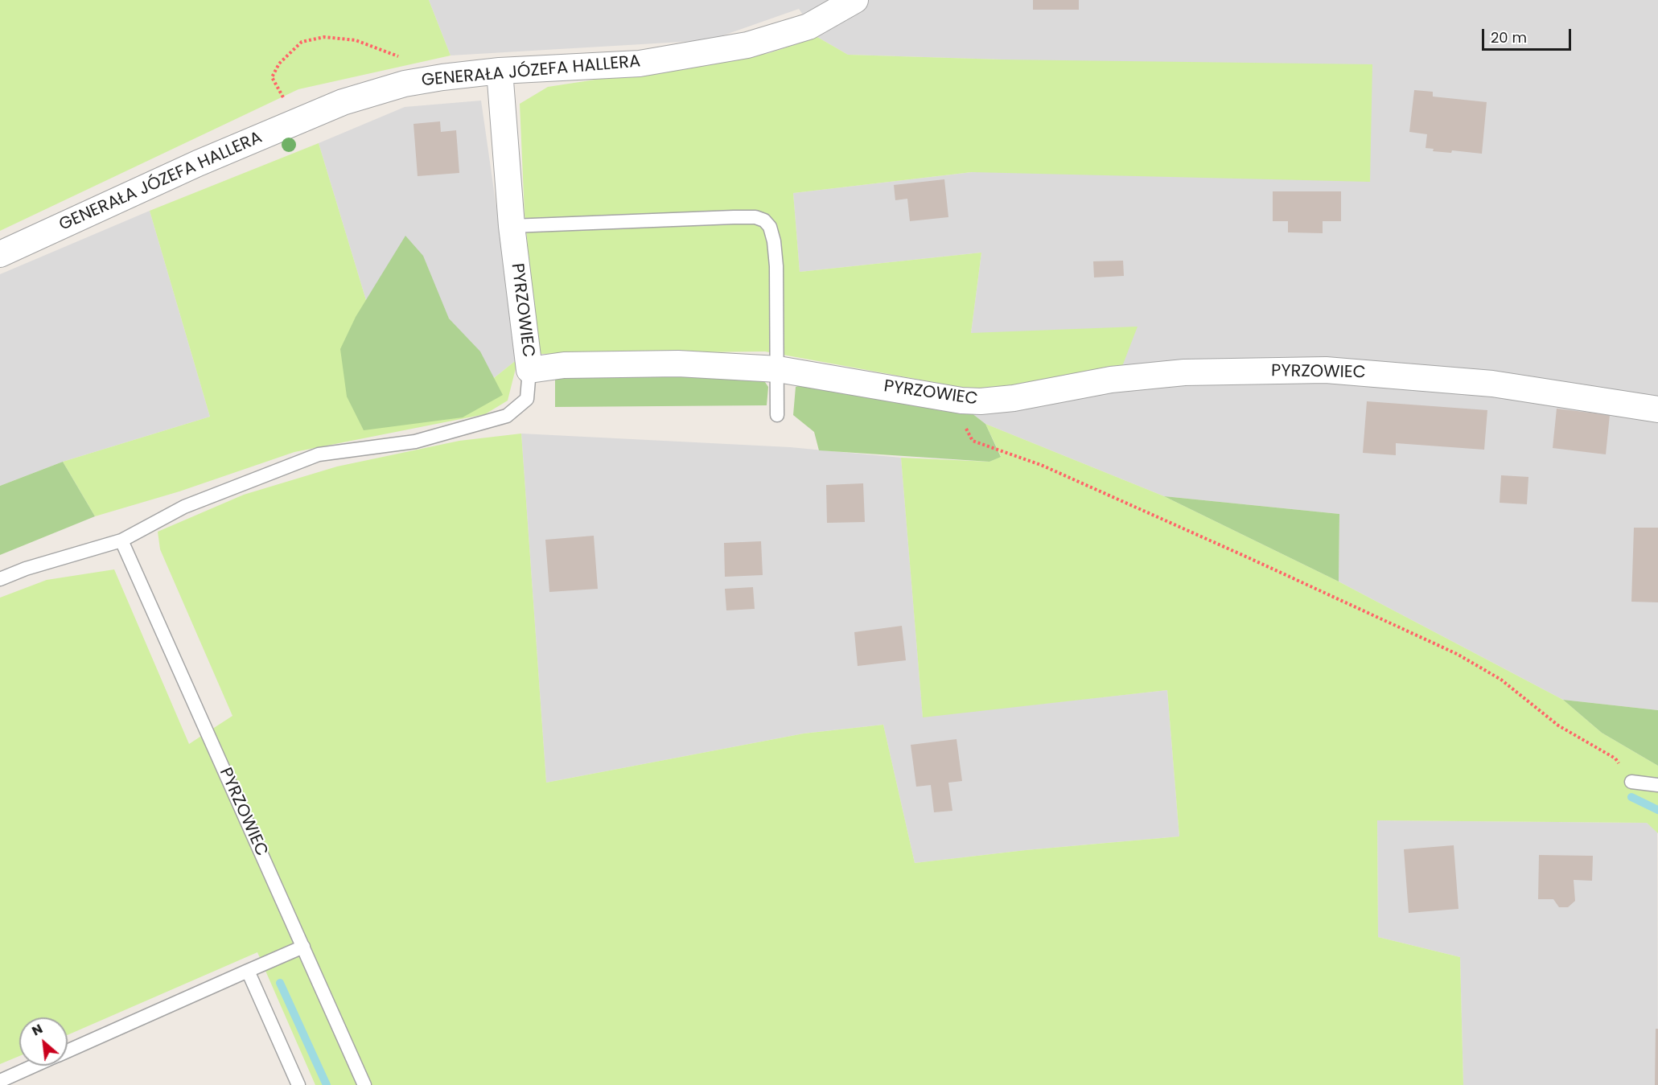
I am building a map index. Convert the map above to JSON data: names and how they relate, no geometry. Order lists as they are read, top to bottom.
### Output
{
  "streets": {
    "street": ["GENERAŁA JÓZEFA HALLERA", "PYRZOWIEC"]
  },
  "crossings": [
    ["GENERAŁA JÓZEFA HALLERA", "PYRZOWIEC"]
  ],
  "scale_bar": "20 m",
  "north": "top left"
}
